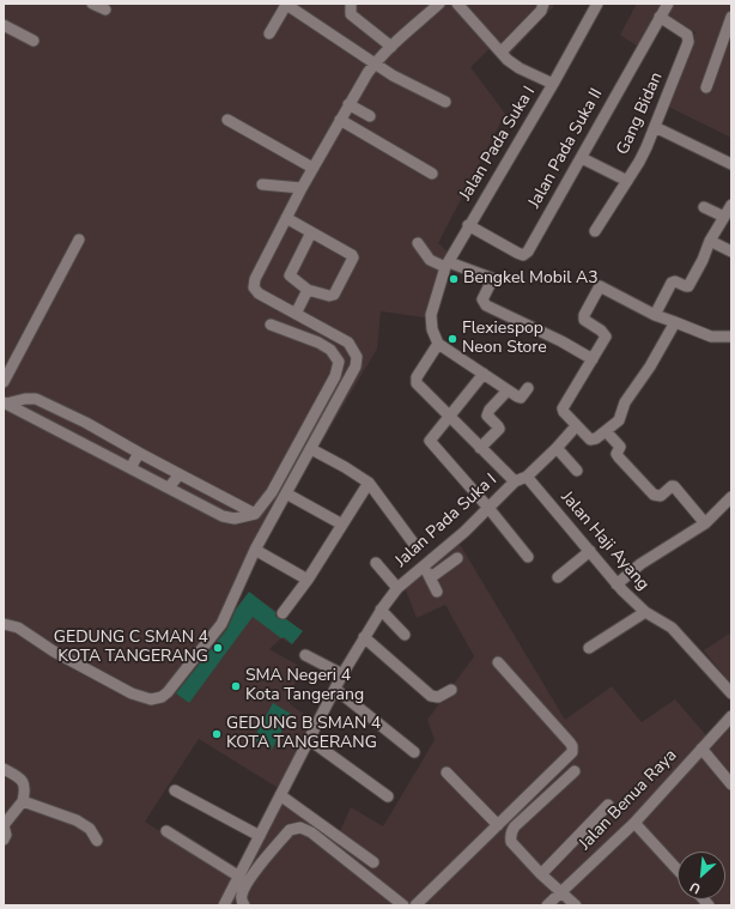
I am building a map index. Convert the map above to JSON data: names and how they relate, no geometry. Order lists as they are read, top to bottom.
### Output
{
  "streets": {
    "street": [
      "Gang Bidan",
      "Jalan Pada Suka I",
      "Jalan Pada Suka II",
      "Jalan Haji Ayang",
      "Jalan Benua Raya"
    ]
  },
  "crossings": [
    ["Gang Bidan", "Jalan Pada Suka II"],
    ["Jalan Pada Suka I", "Jalan Pada Suka II"]
  ],
  "places": [
    "Bengkel Mobil A3",
    "Flexiespop Neon Store",
    "GEDUNG C SMAN 4 KOTA TANGERANG",
    "SMA Negeri 4 Kota Tangerang",
    "GEDUNG B SMAN 4 KOTA TANGERANG"
  ],
  "north": "bottom left"
}
